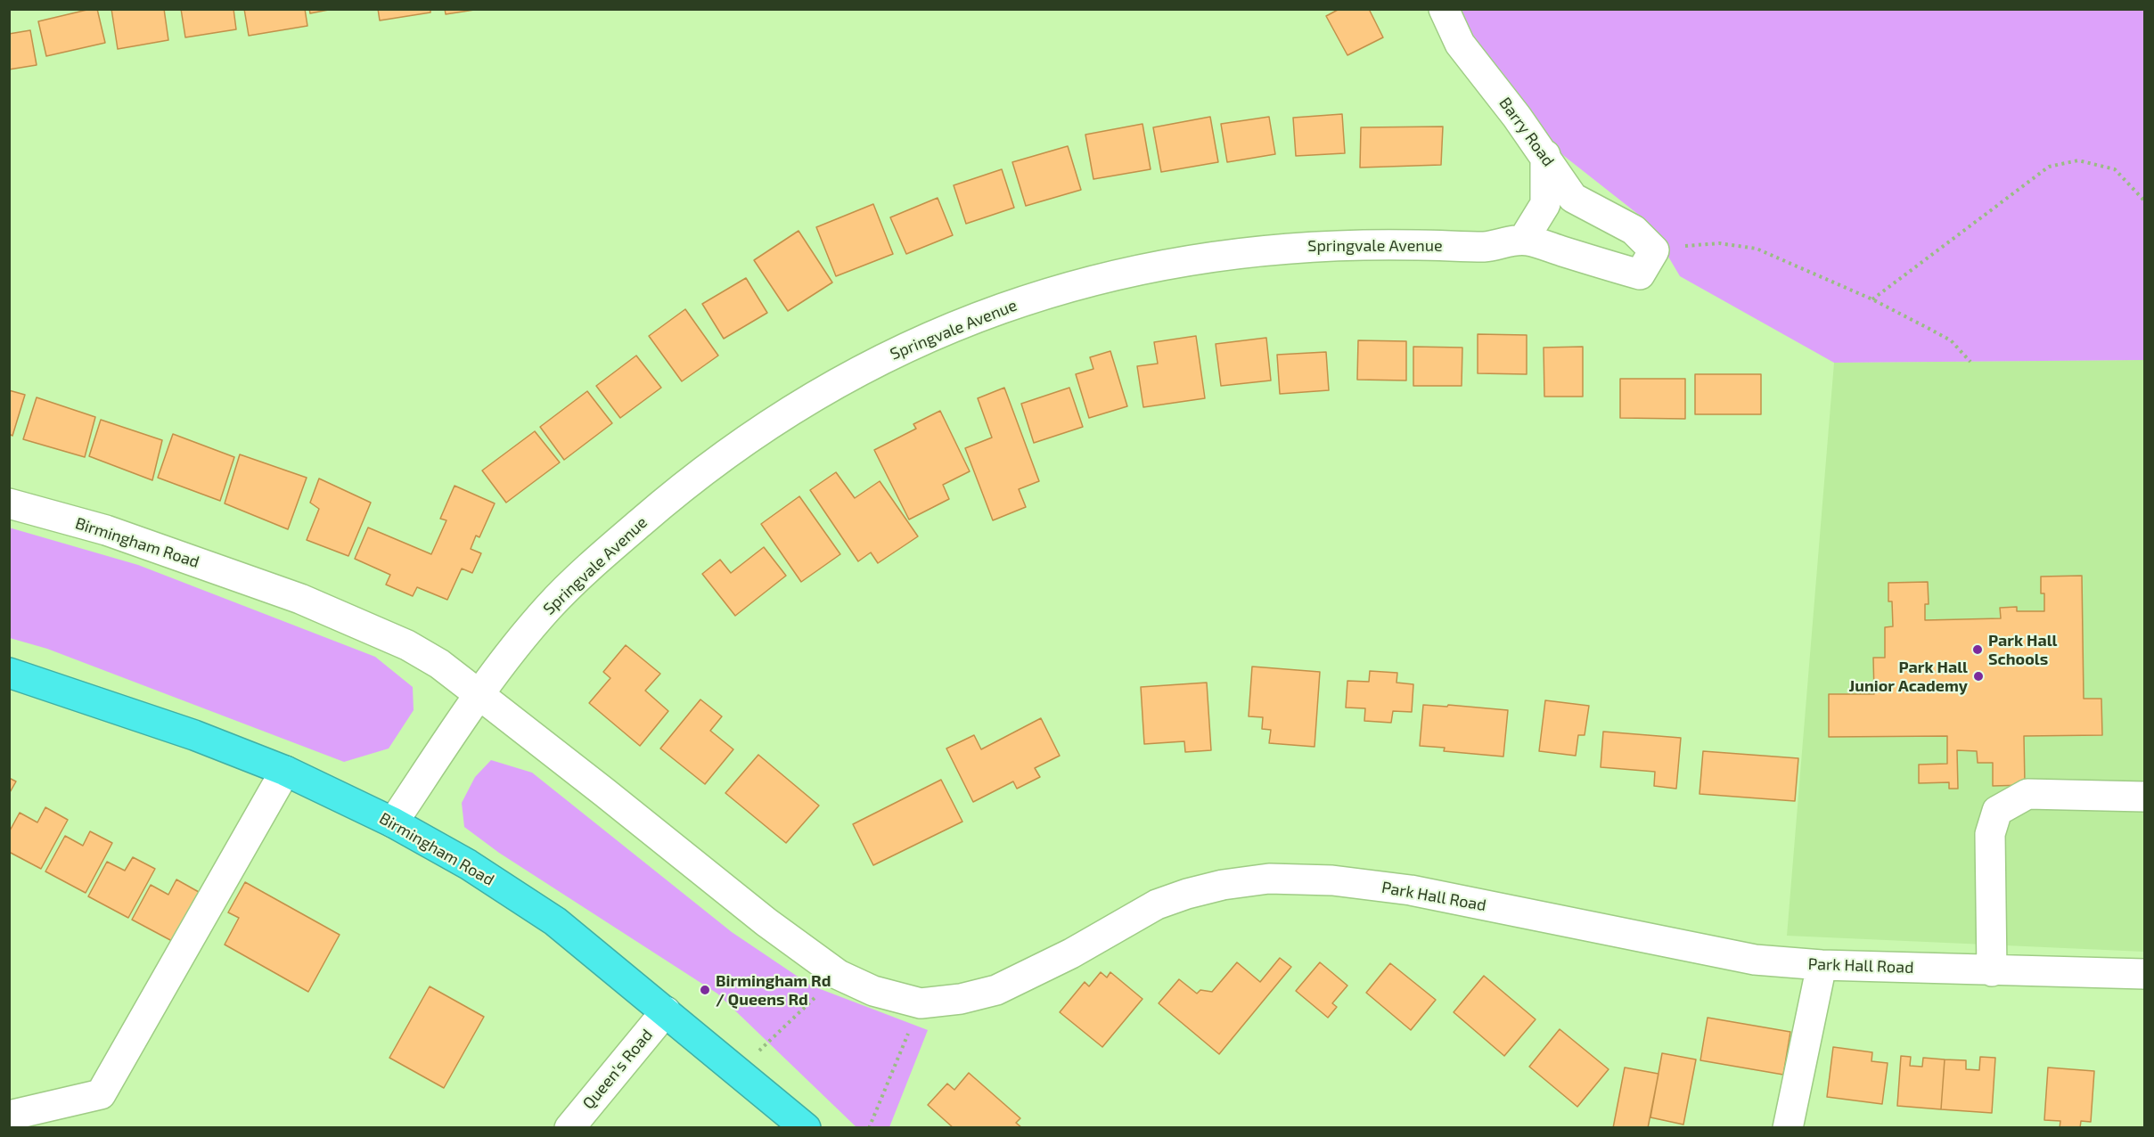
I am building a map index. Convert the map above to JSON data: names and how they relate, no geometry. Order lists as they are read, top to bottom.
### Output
{
  "streets": {
    "highway": ["Birmingham Road"],
    "street": [
      "Barry Road",
      "Springvale Avenue",
      "Park Hall Road",
      "Queen's Road"
    ]
  },
  "crossings": [
    ["Barry Road", "Springvale Avenue"],
    ["Springvale Avenue", "Birmingham Road"],
    ["Birmingham Road", "Park Hall Road"],
    ["Birmingham Road", "Queen's Road"]
  ],
  "places": ["Park Hall Schools", "Park Hall Junior Academy", "Birmingham Rd / Queens Rd"]
}
